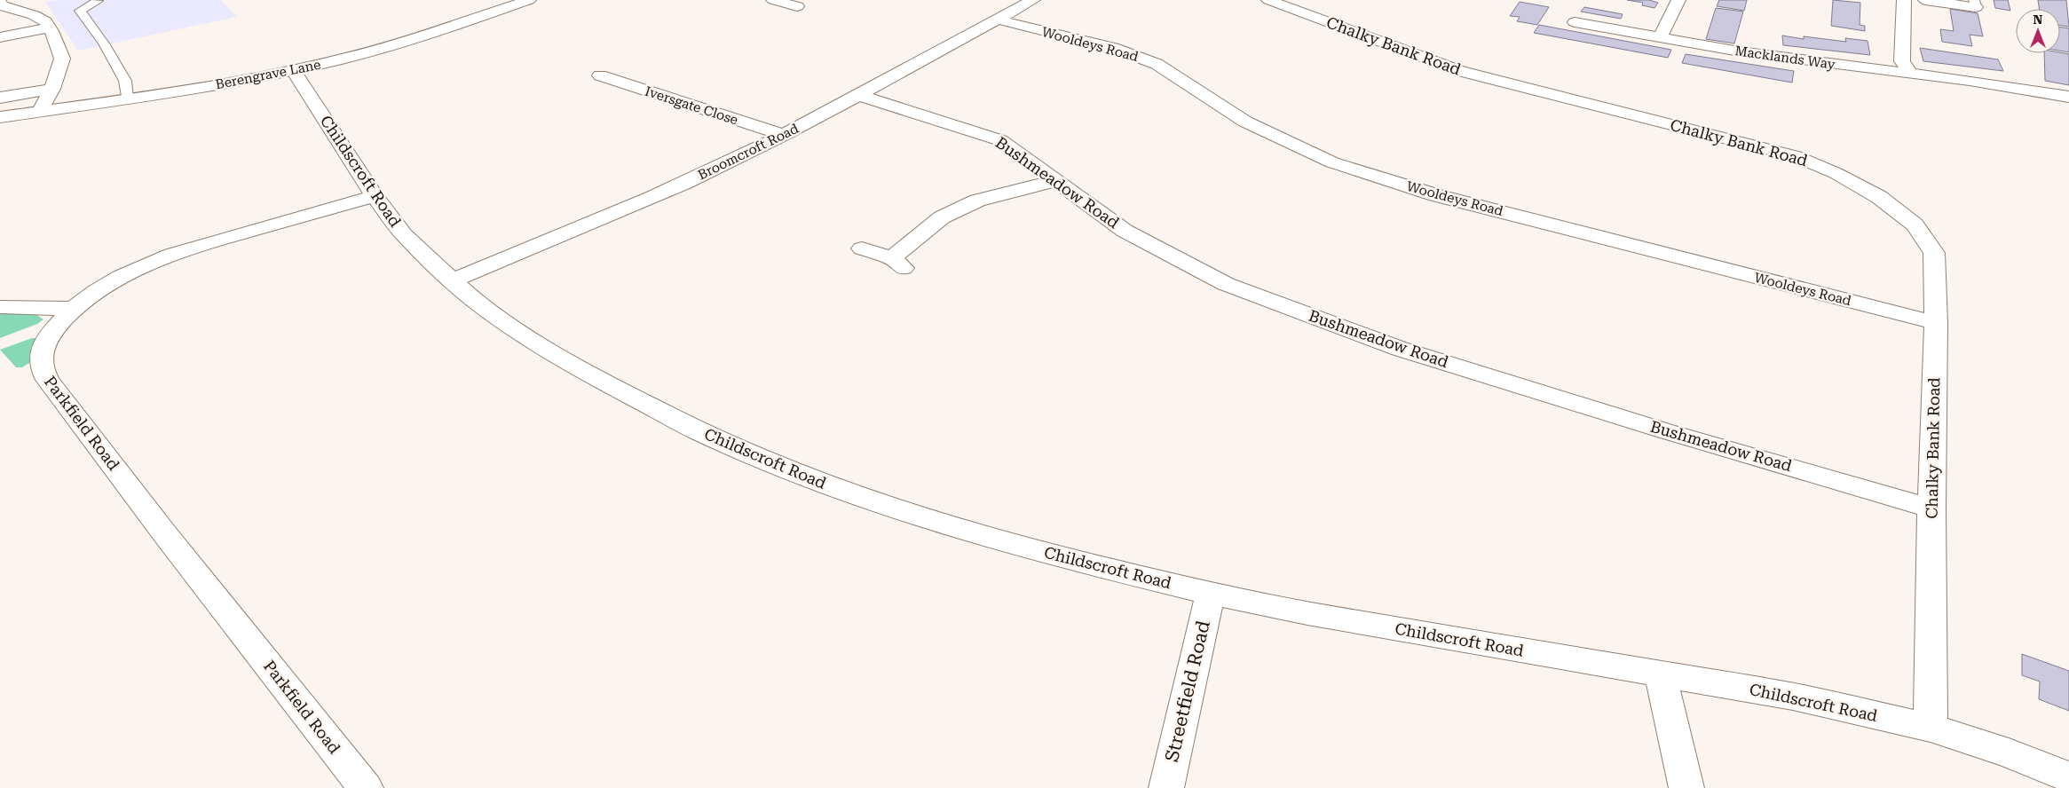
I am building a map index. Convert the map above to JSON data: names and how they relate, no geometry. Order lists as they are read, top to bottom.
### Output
{
  "streets": {
    "street": [
      "Wooldeys Road",
      "Chalky Bank Road",
      "Macklands Way",
      "Berengrave Lane",
      "Iversgate Close",
      "Broomcroft Road",
      "Childscroft Road",
      "Bushmeadow Road",
      "Parkfield Road",
      "Streetfield Road"
    ]
  },
  "crossings": [
    ["Wooldeys Road", "Chalky Bank Road"],
    ["Wooldeys Road", "Broomcroft Road"],
    ["Chalky Bank Road", "Childscroft Road"],
    ["Chalky Bank Road", "Bushmeadow Road"],
    ["Berengrave Lane", "Childscroft Road"],
    ["Iversgate Close", "Broomcroft Road"],
    ["Broomcroft Road", "Childscroft Road"],
    ["Broomcroft Road", "Bushmeadow Road"],
    ["Childscroft Road", "Parkfield Road"],
    ["Childscroft Road", "Streetfield Road"]
  ],
  "north": "top"
}
